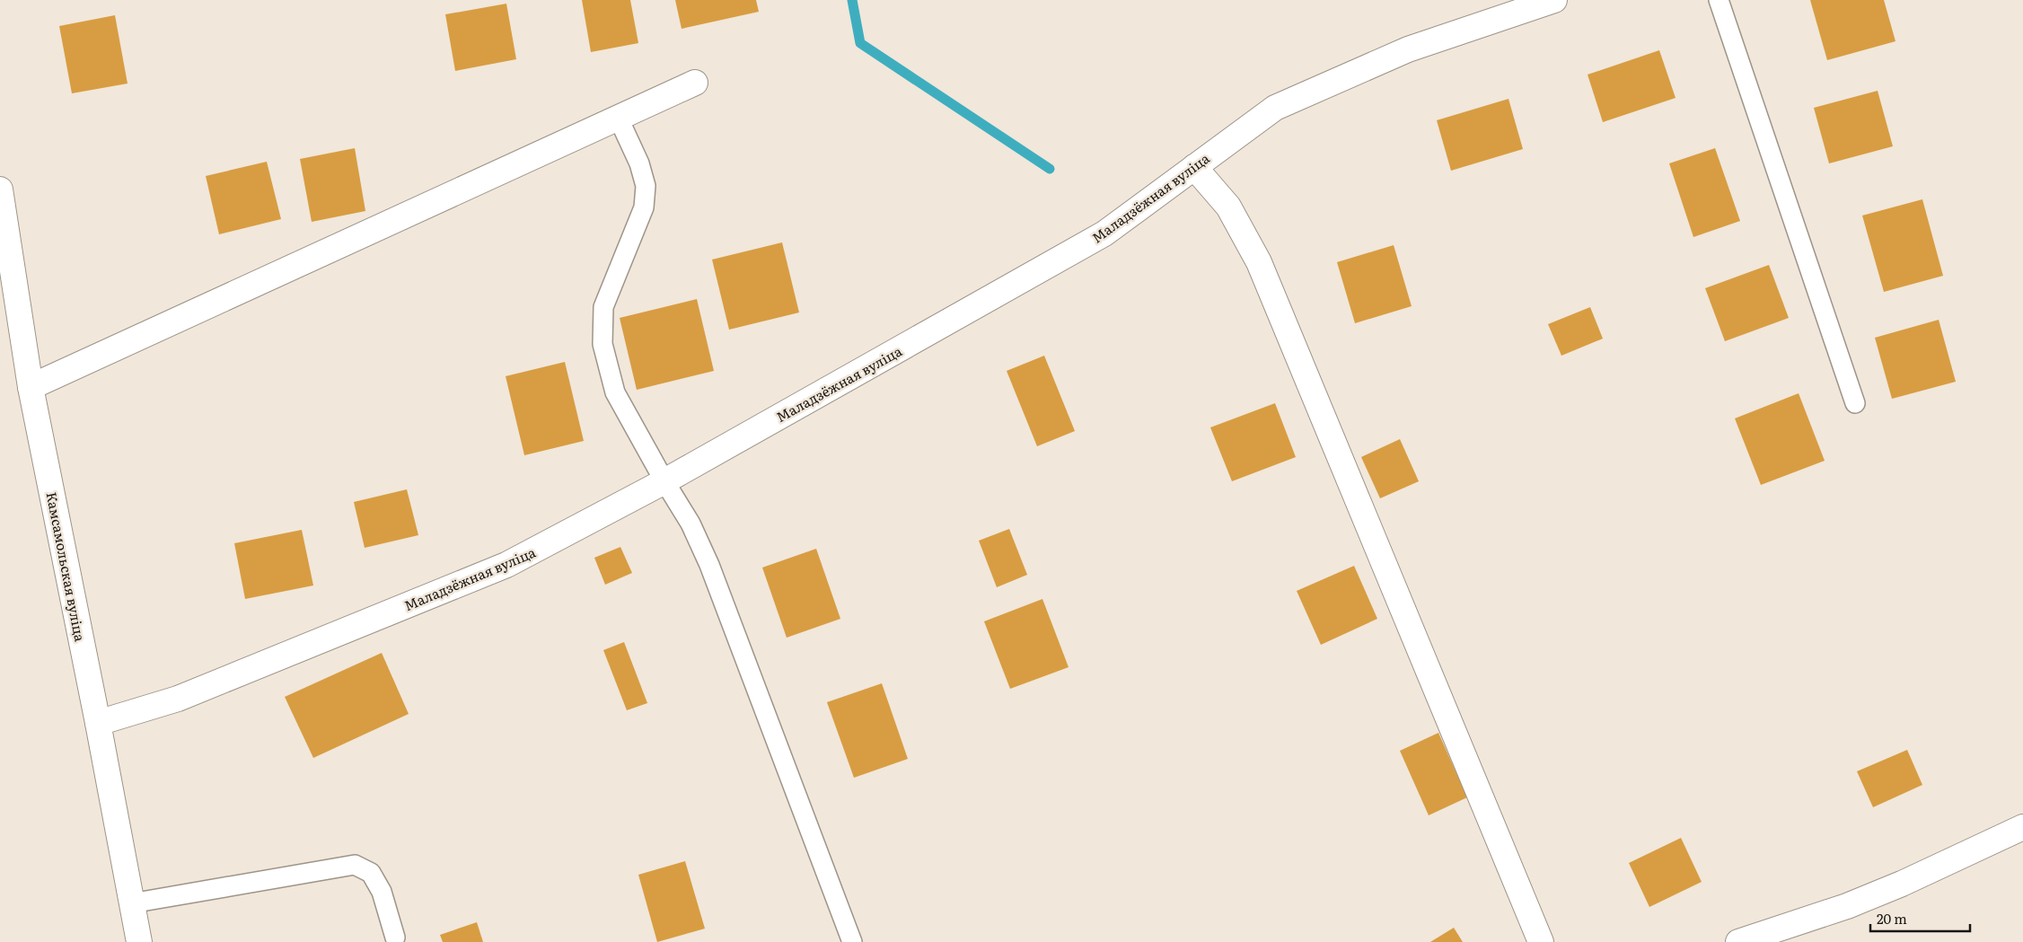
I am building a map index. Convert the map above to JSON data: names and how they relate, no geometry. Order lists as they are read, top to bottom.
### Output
{
  "streets": {
    "street": ["Маладзёжная вуліца", "Камсамольская вуліца"]
  },
  "crossings": [
    ["Маладзёжная вуліца", "Камсамольская вуліца"]
  ],
  "scale_bar": "20 m"
}
